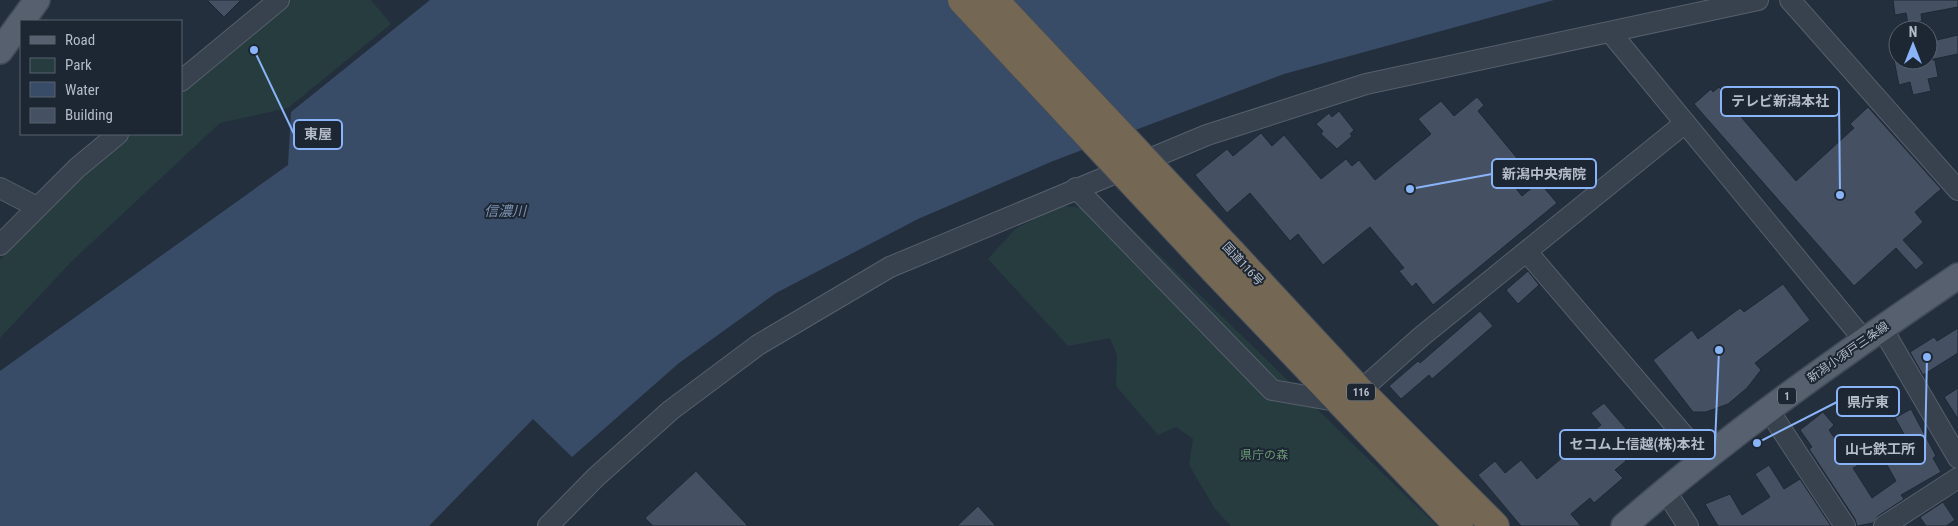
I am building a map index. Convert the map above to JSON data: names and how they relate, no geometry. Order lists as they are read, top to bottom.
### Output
{
  "streets": {
    "highway": ["国道116号", "116"],
    "main road": ["新潟小須戸三条線", "1"]
  },
  "water": ["信濃川"],
  "parks": ["県庁の森"],
  "places": [
    "東屋",
    "新潟中央病院",
    "テレビ新潟本社",
    "セコム上信越(株)本社",
    "山七鉄工所",
    "県庁東"
  ],
  "legend": [
    "Road",
    "Park",
    "Water",
    "Building"
  ],
  "north": "top"
}
